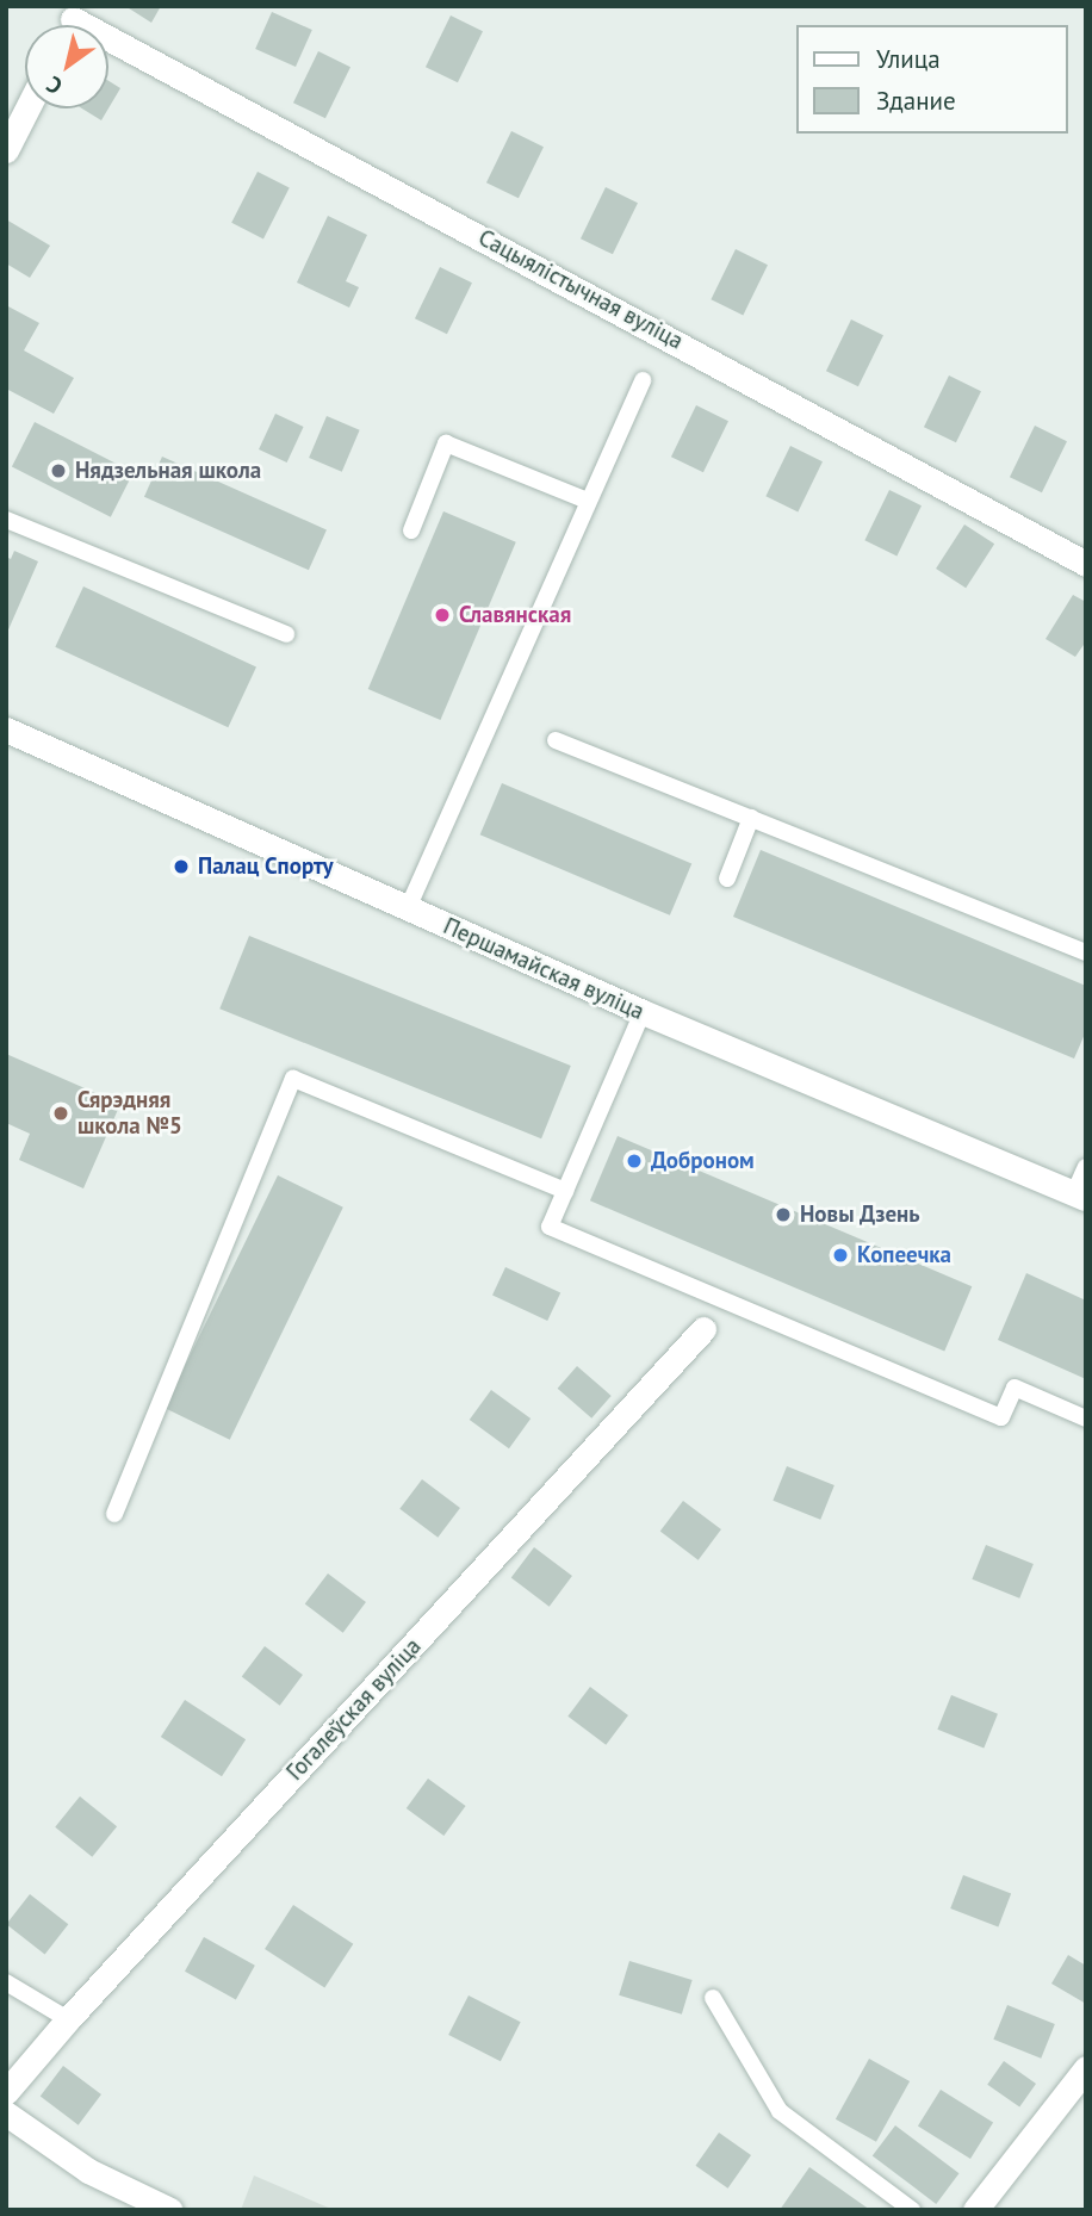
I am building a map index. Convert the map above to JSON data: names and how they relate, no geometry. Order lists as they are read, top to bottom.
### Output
{
  "streets": {
    "street": ["Сацыялістычная вуліца", "Першамайская вуліца", "Гогалеўская вуліца"]
  },
  "places": [
    "Нядзельная школа",
    "Славянская",
    "Палац Спорту",
    "Сярэдняя школа №5",
    "Доброном",
    "Новы Дзень",
    "Копеечка"
  ],
  "legend": ["Улица", "Здание"],
  "north": "bottom left"
}
